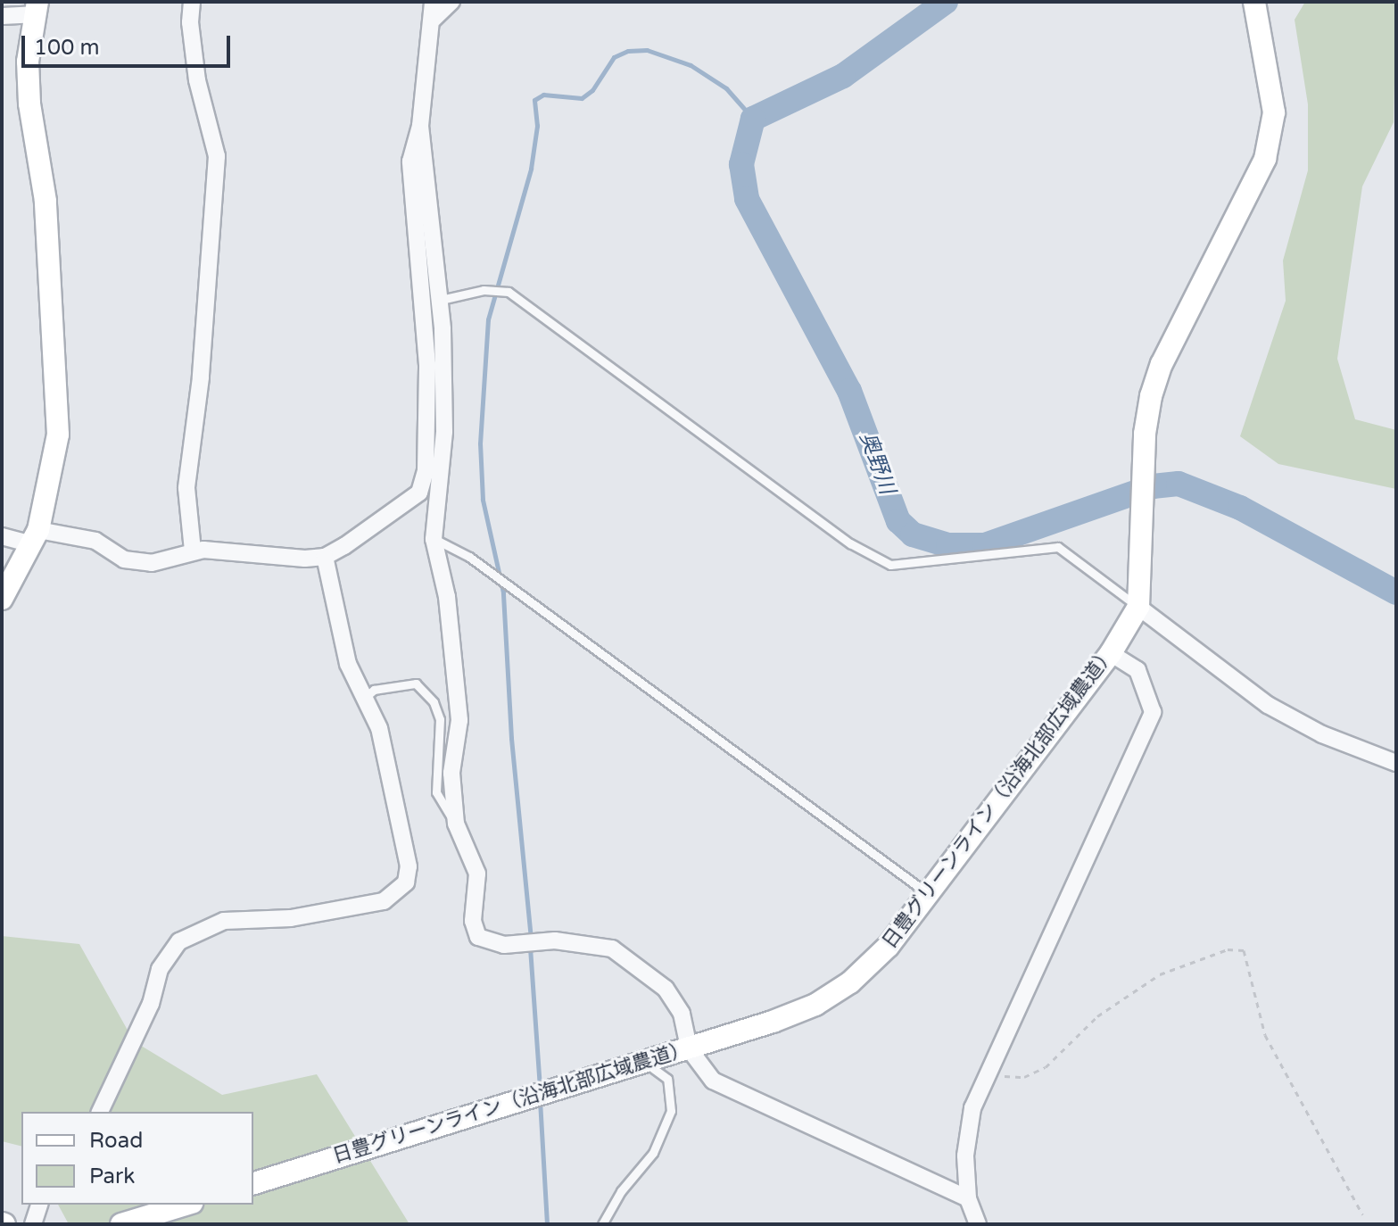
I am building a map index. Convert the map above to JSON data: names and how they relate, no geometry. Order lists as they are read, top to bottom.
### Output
{
  "streets": {
    "street": ["日豊グリーンライン（沿海北部広域農道）"]
  },
  "water": ["奥野川"],
  "legend": ["Road", "Park"],
  "scale_bar": "100 m"
}
